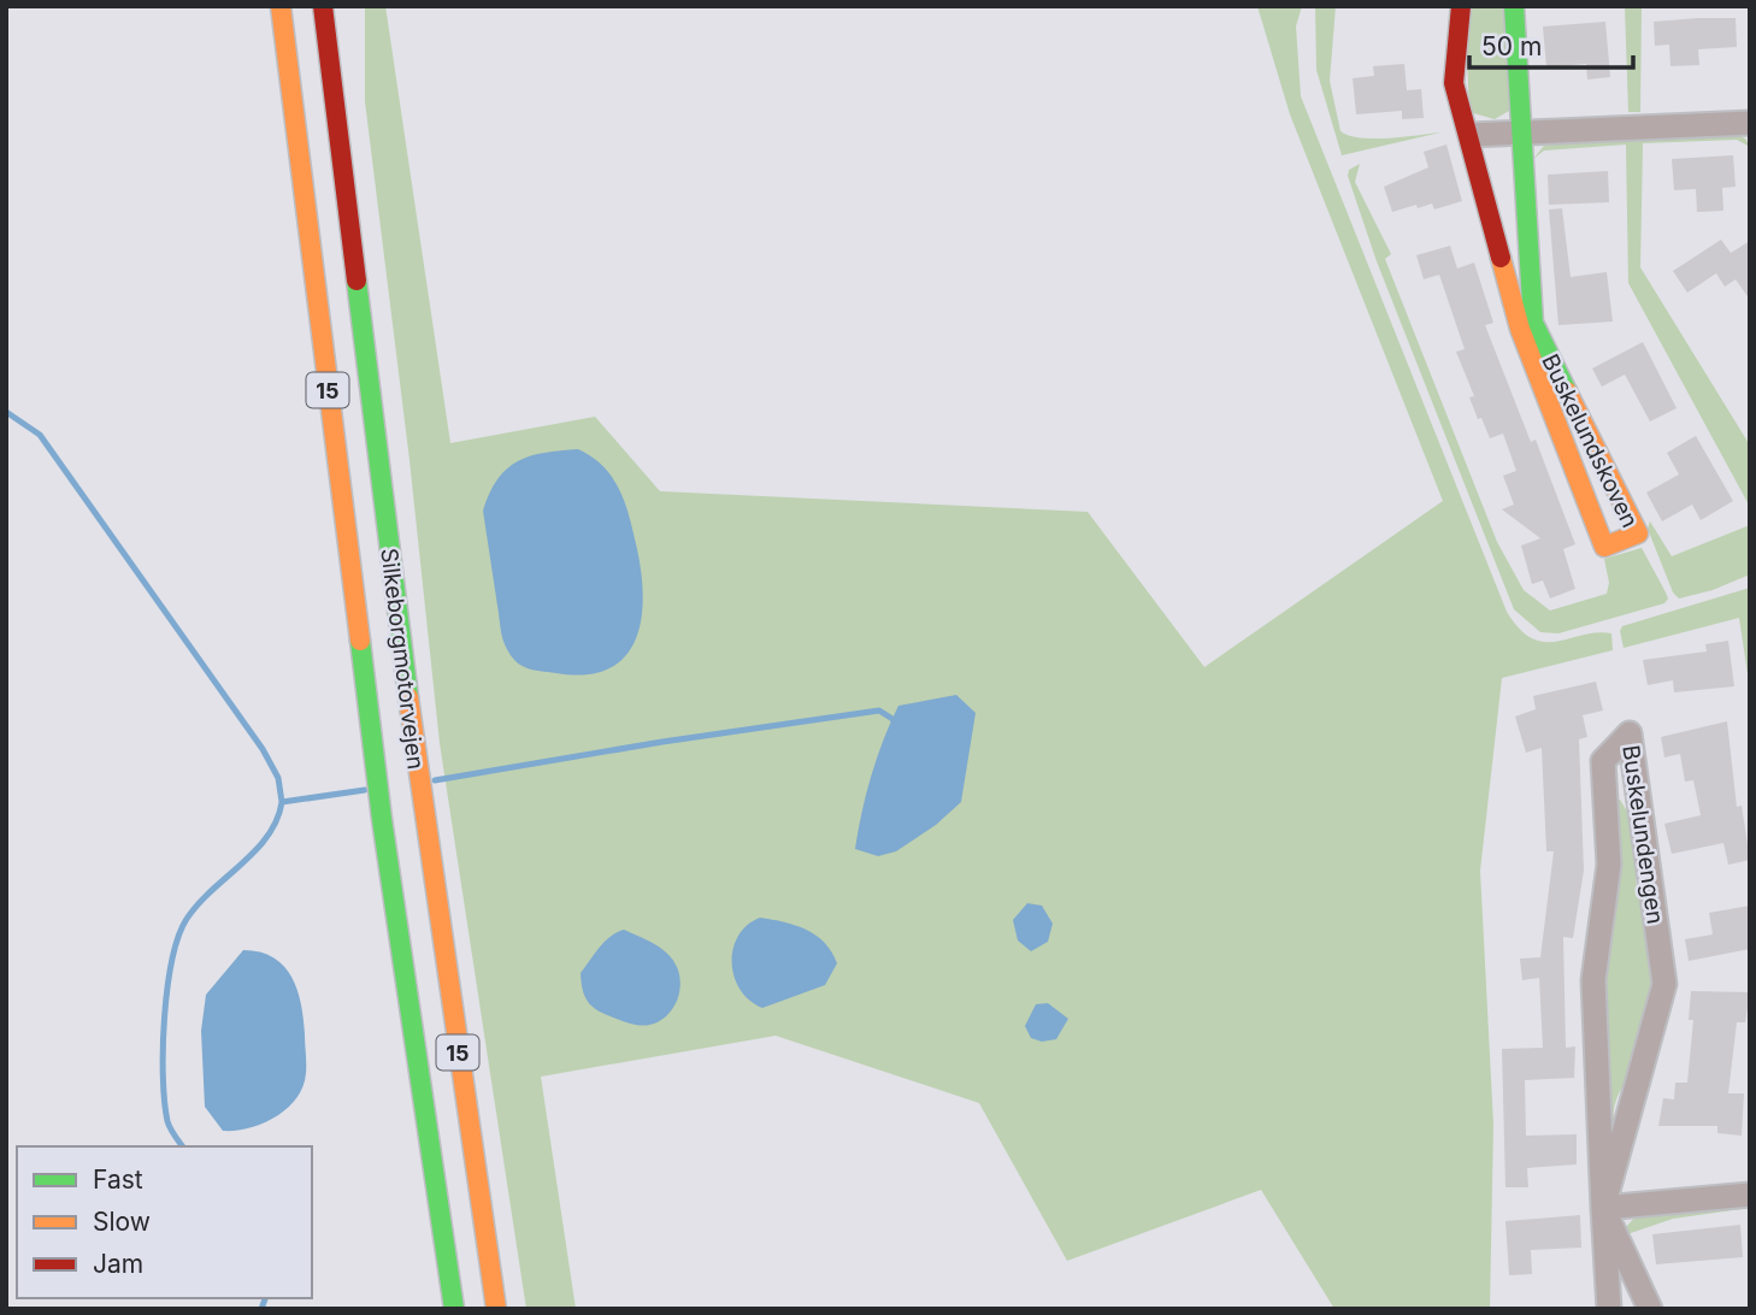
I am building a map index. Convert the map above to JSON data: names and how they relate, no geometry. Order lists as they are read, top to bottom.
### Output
{
  "streets": {
    "main road": ["15", "Buskelundskoven", "Silkeborgmotorvejen"],
    "street": ["Buskelundengen"]
  },
  "legend": ["Fast", "Slow", "Jam"],
  "scale_bar": "50 m"
}
